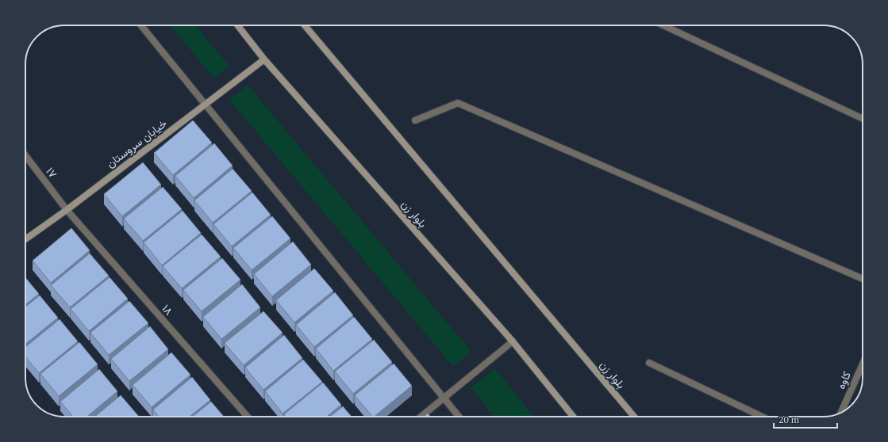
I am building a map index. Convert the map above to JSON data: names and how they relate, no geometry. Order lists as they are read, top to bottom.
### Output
{
  "streets": {
    "main road": ["خیابان سروستان", "بلوار زن"],
    "street": ["۱۷", "۱۸", "کاوه"]
  },
  "crossings": [
    ["خیابان سروستان", "۱۷"],
    ["خیابان سروستان", "بلوار زن"],
    ["خیابان سروستان", "۱۸"],
    ["۱۷", "۱۸"]
  ],
  "scale_bar": "20 m"
}
